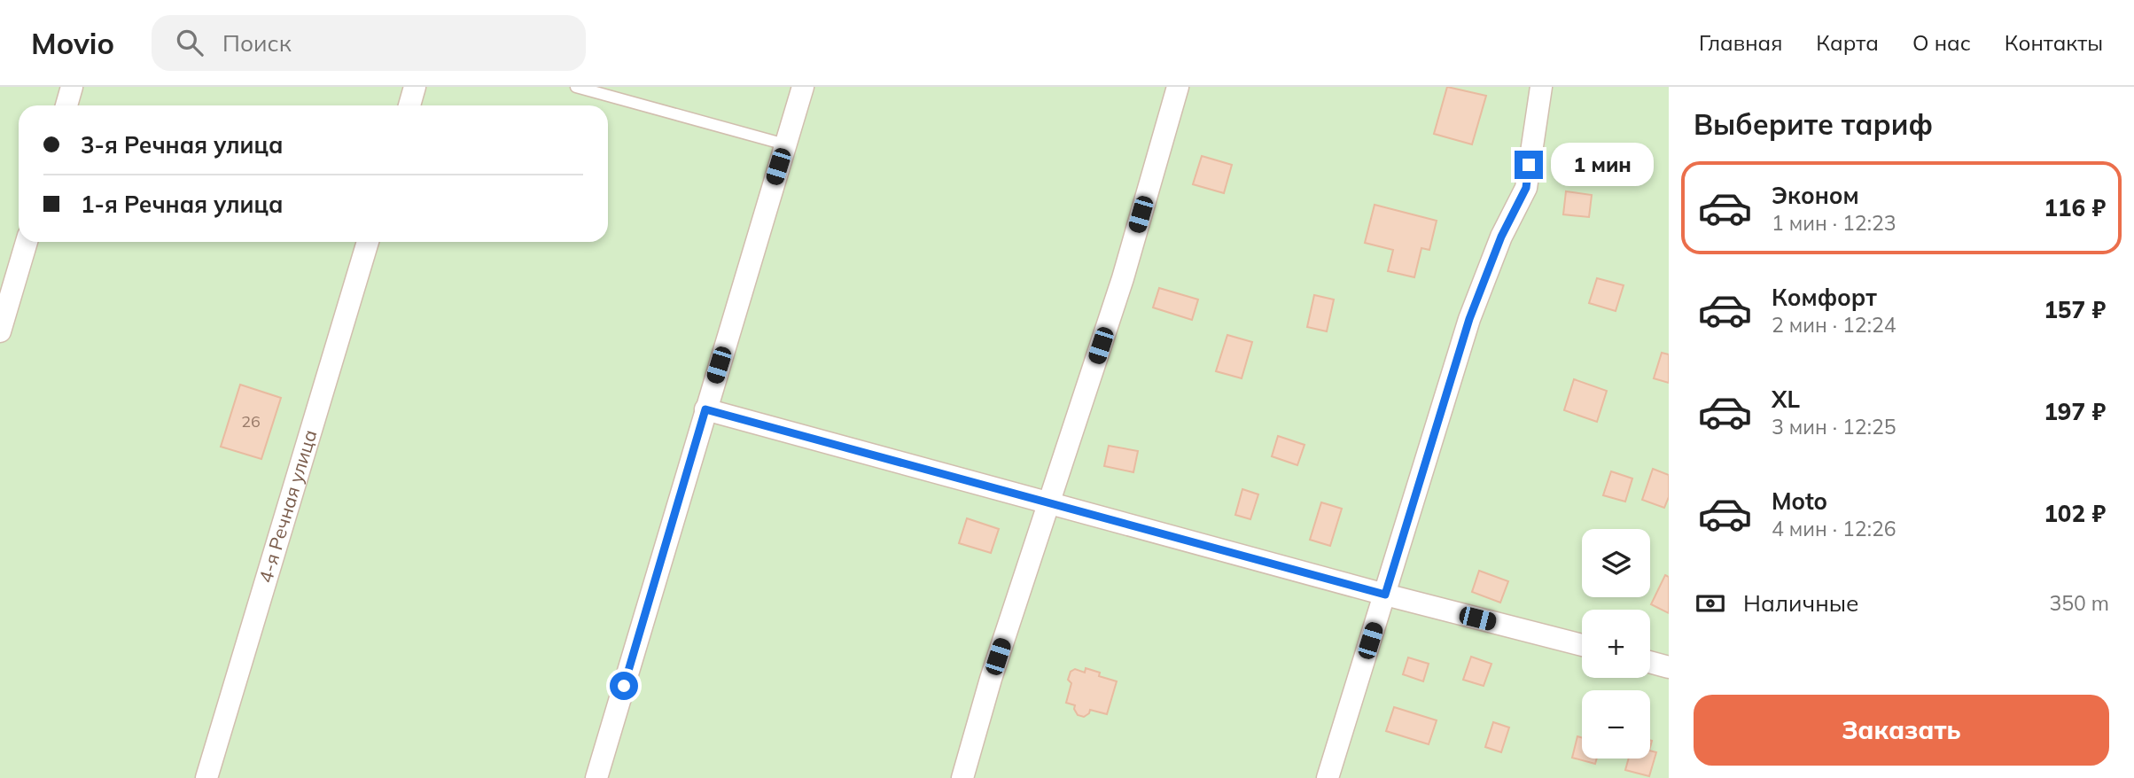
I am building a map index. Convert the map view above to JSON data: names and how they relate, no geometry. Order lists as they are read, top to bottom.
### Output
{
  "streets": {
    "street": ["4-я Речная улица"]
  },
  "house_numbers": ["26"],
  "page": {
    "header": "Movio",
    "search": "Поиск",
    "nav": [
      "Главная",
      "Карта",
      "О нас",
      "Контакты"
    ],
    "heading": "Выберите тариф",
    "banner": ["3-я Речная улица", "1-я Речная улица"],
    "bubble": "1 мин",
    "list": [
      {
        "name": "Эконом",
        "note": "1 мин · 12:23",
        "value": "116 ₽"
      },
      {
        "name": "Комфорт",
        "note": "2 мин · 12:24",
        "value": "157 ₽"
      },
      {
        "name": "XL",
        "note": "3 мин · 12:25",
        "value": "197 ₽"
      },
      {
        "name": "Moto",
        "note": "4 мин · 12:26",
        "value": "102 ₽"
      }
    ],
    "map_buttons": ["+", "−"],
    "pay": ["Наличные", "350 m"],
    "buttons": "Заказать"
  }
}
